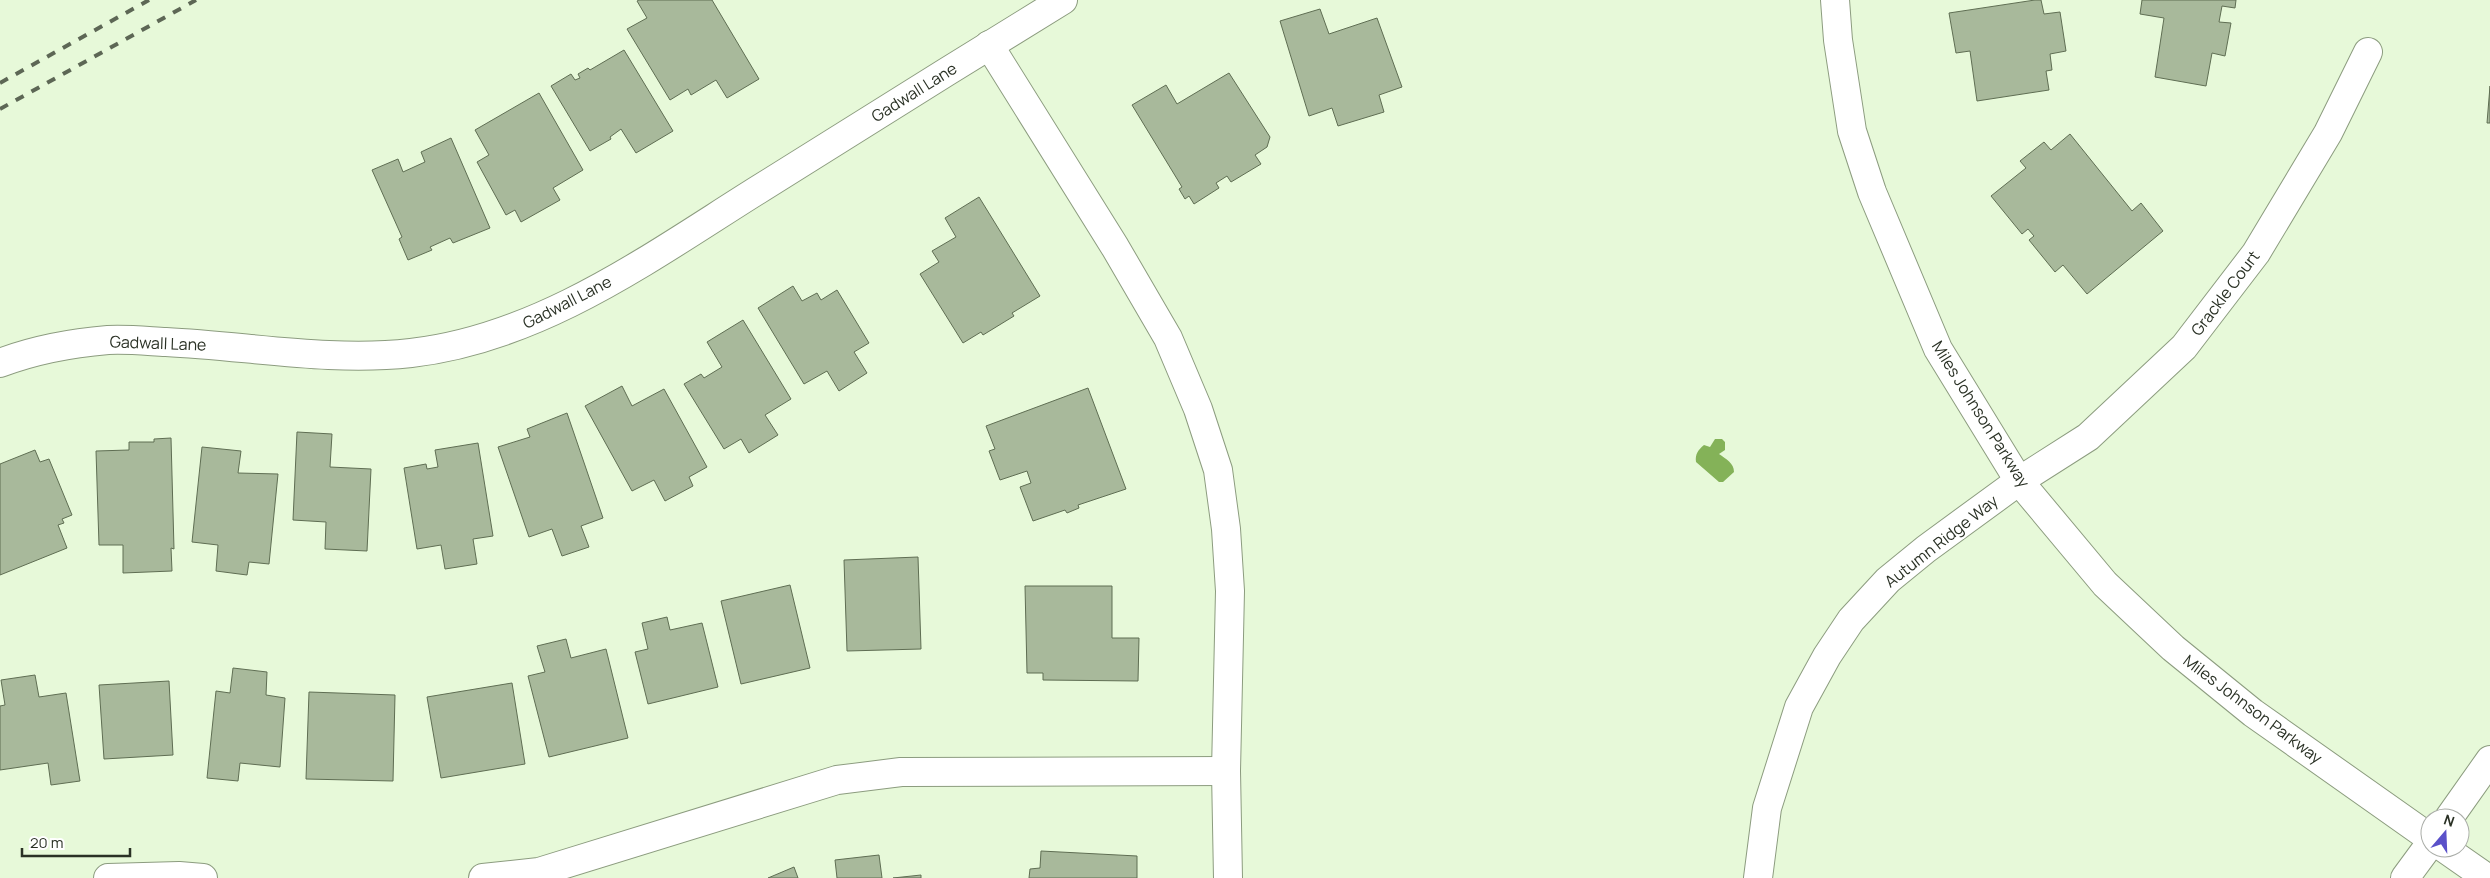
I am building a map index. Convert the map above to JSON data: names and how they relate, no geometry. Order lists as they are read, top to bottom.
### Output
{
  "streets": {
    "street": [
      "Gadwall Lane",
      "Grackle Court",
      "Miles Johnson Parkway",
      "Autumn Ridge Way"
    ]
  },
  "crossings": [
    ["Grackle Court", "Miles Johnson Parkway"],
    ["Grackle Court", "Autumn Ridge Way"],
    ["Miles Johnson Parkway", "Autumn Ridge Way"]
  ],
  "scale_bar": "20 m",
  "north": "top"
}
